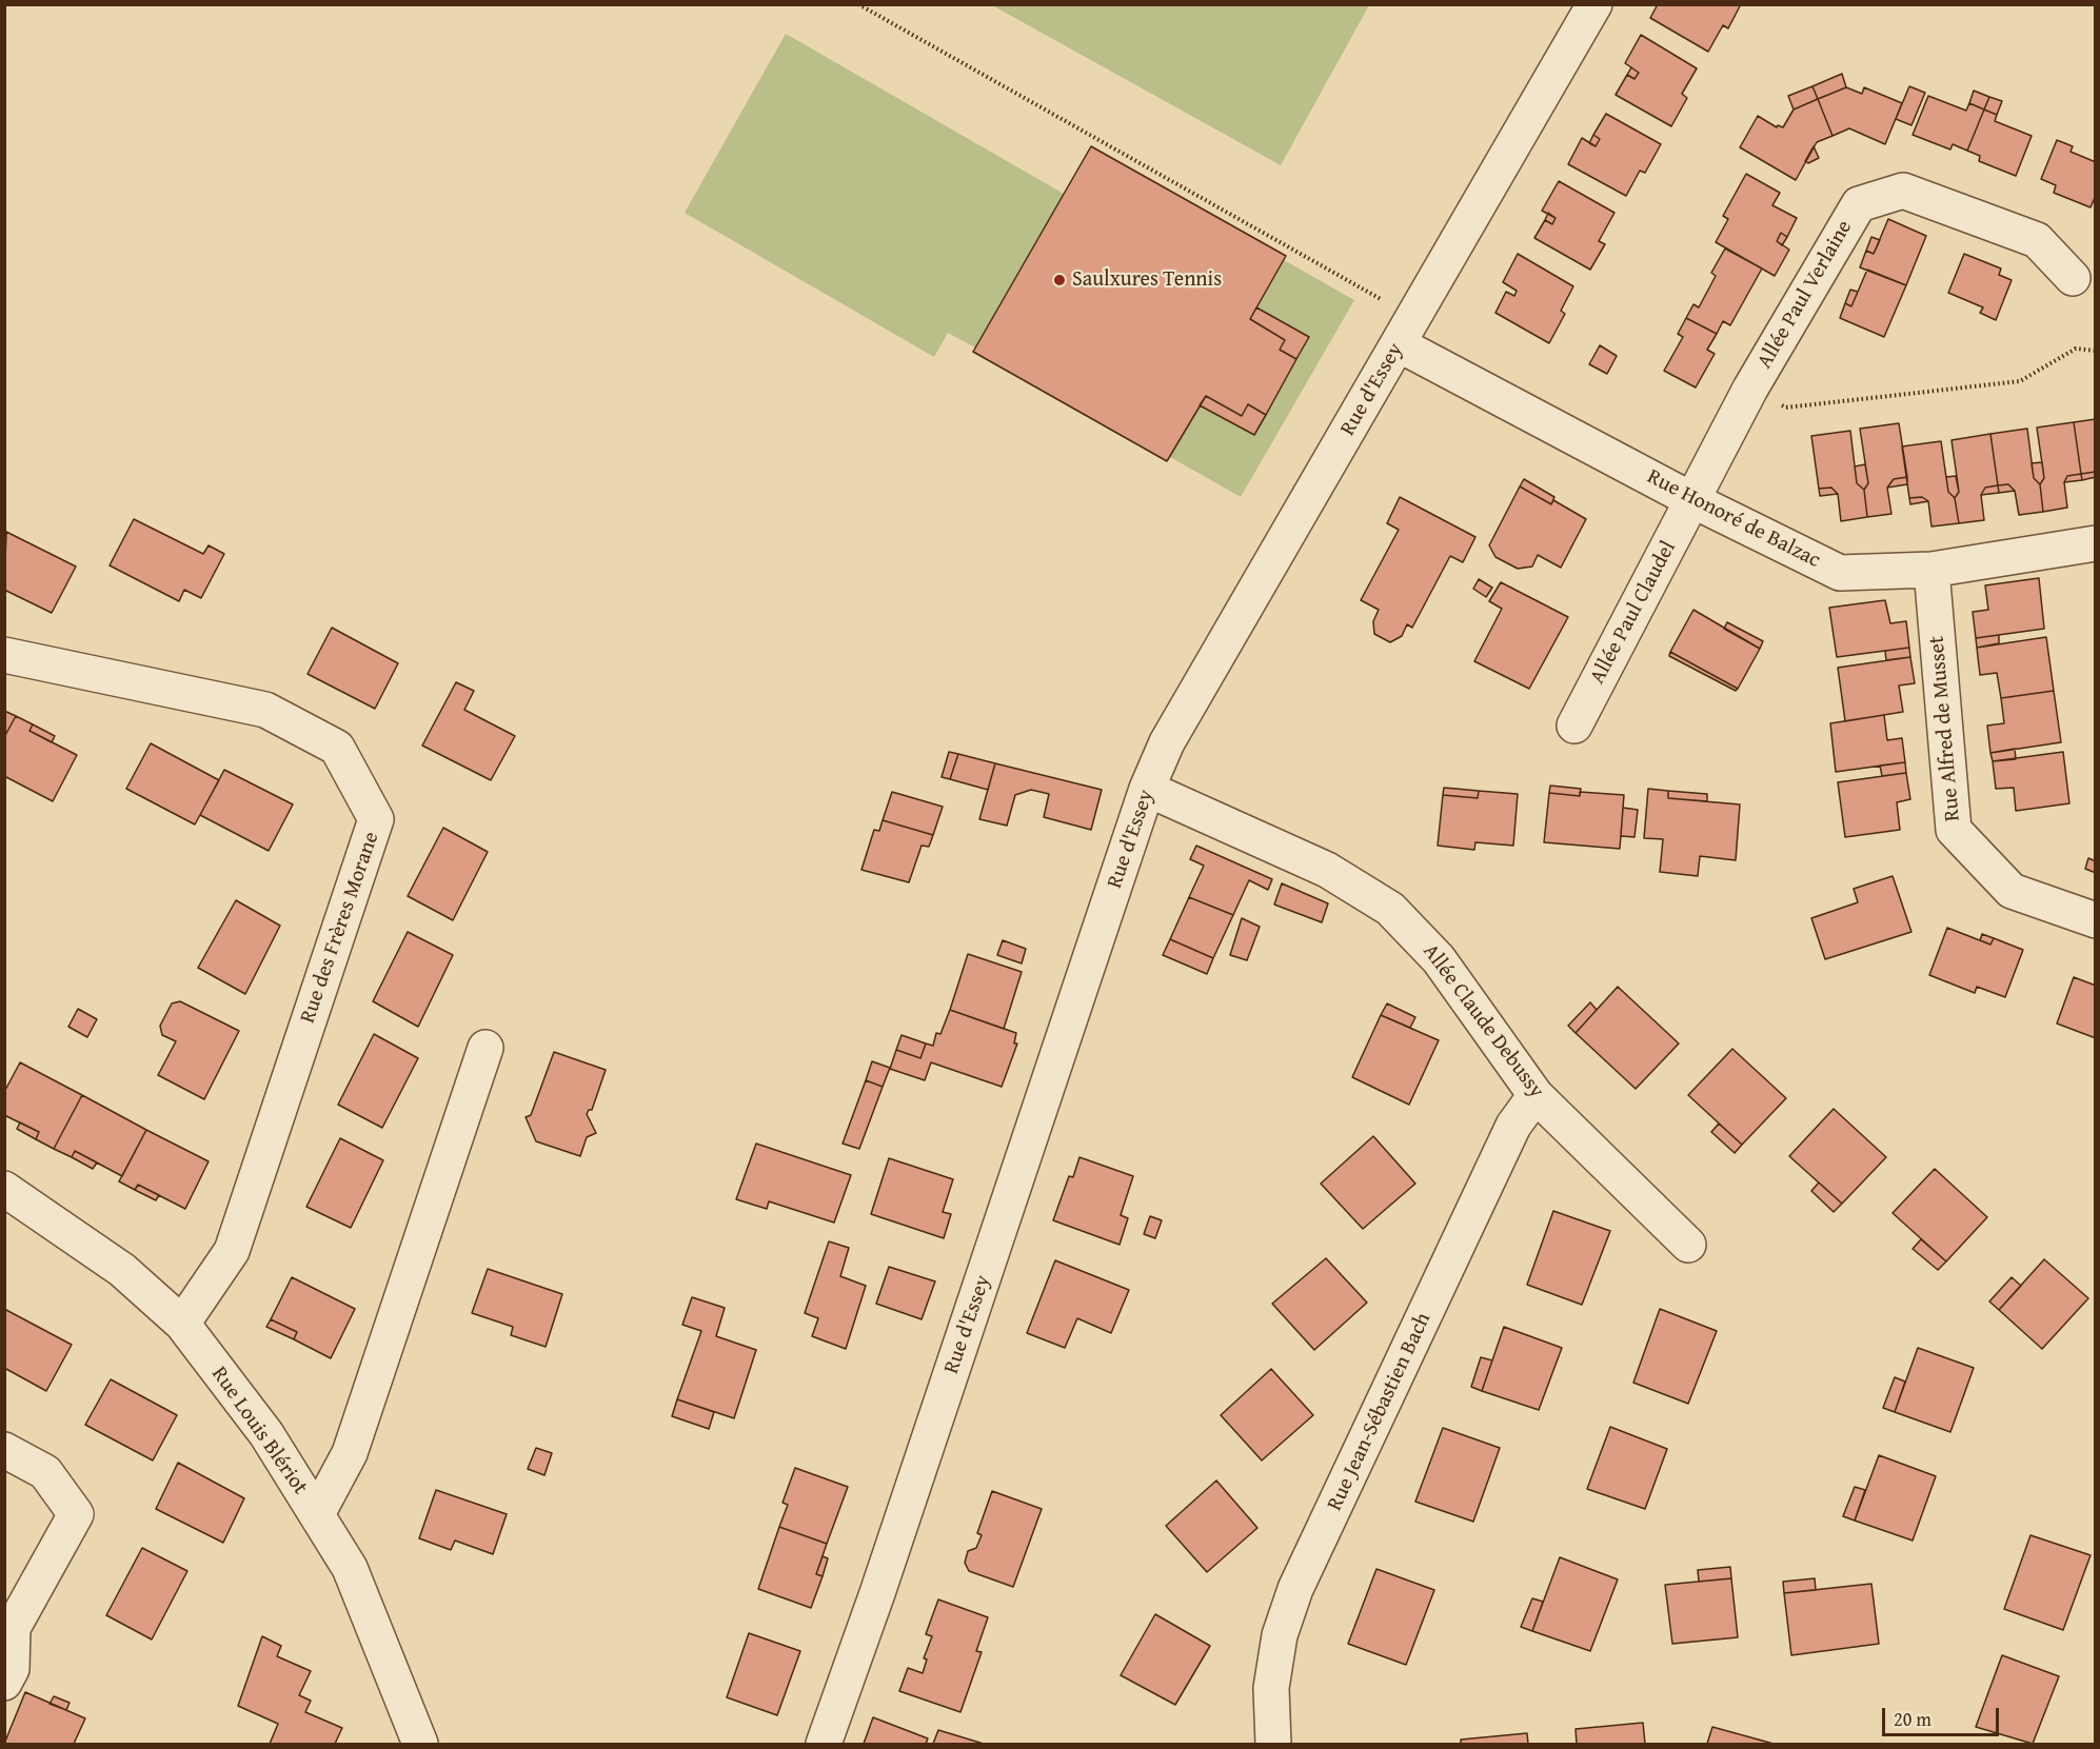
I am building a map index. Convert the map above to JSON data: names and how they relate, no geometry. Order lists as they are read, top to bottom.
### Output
{
  "streets": {
    "street": [
      "Allée Paul Verlaine",
      "Rue d'Essey",
      "Rue Honoré de Balzac",
      "Allée Paul Claudel",
      "Rue Alfred de Musset",
      "Rue des Frères Morane",
      "Allée Claude Debussy",
      "Rue Jean-Sébastien Bach",
      "Rue Louis Blériot"
    ]
  },
  "crossings": [
    ["Allée Paul Verlaine", "Rue Honoré de Balzac"],
    ["Allée Paul Verlaine", "Allée Paul Claudel"],
    ["Rue d'Essey", "Rue Honoré de Balzac"],
    ["Rue d'Essey", "Allée Claude Debussy"],
    ["Rue Honoré de Balzac", "Allée Paul Claudel"],
    ["Rue Honoré de Balzac", "Rue Alfred de Musset"],
    ["Rue des Frères Morane", "Rue Louis Blériot"],
    ["Allée Claude Debussy", "Rue Jean-Sébastien Bach"]
  ],
  "places": ["Saulxures Tennis"],
  "scale_bar": "20 m"
}
